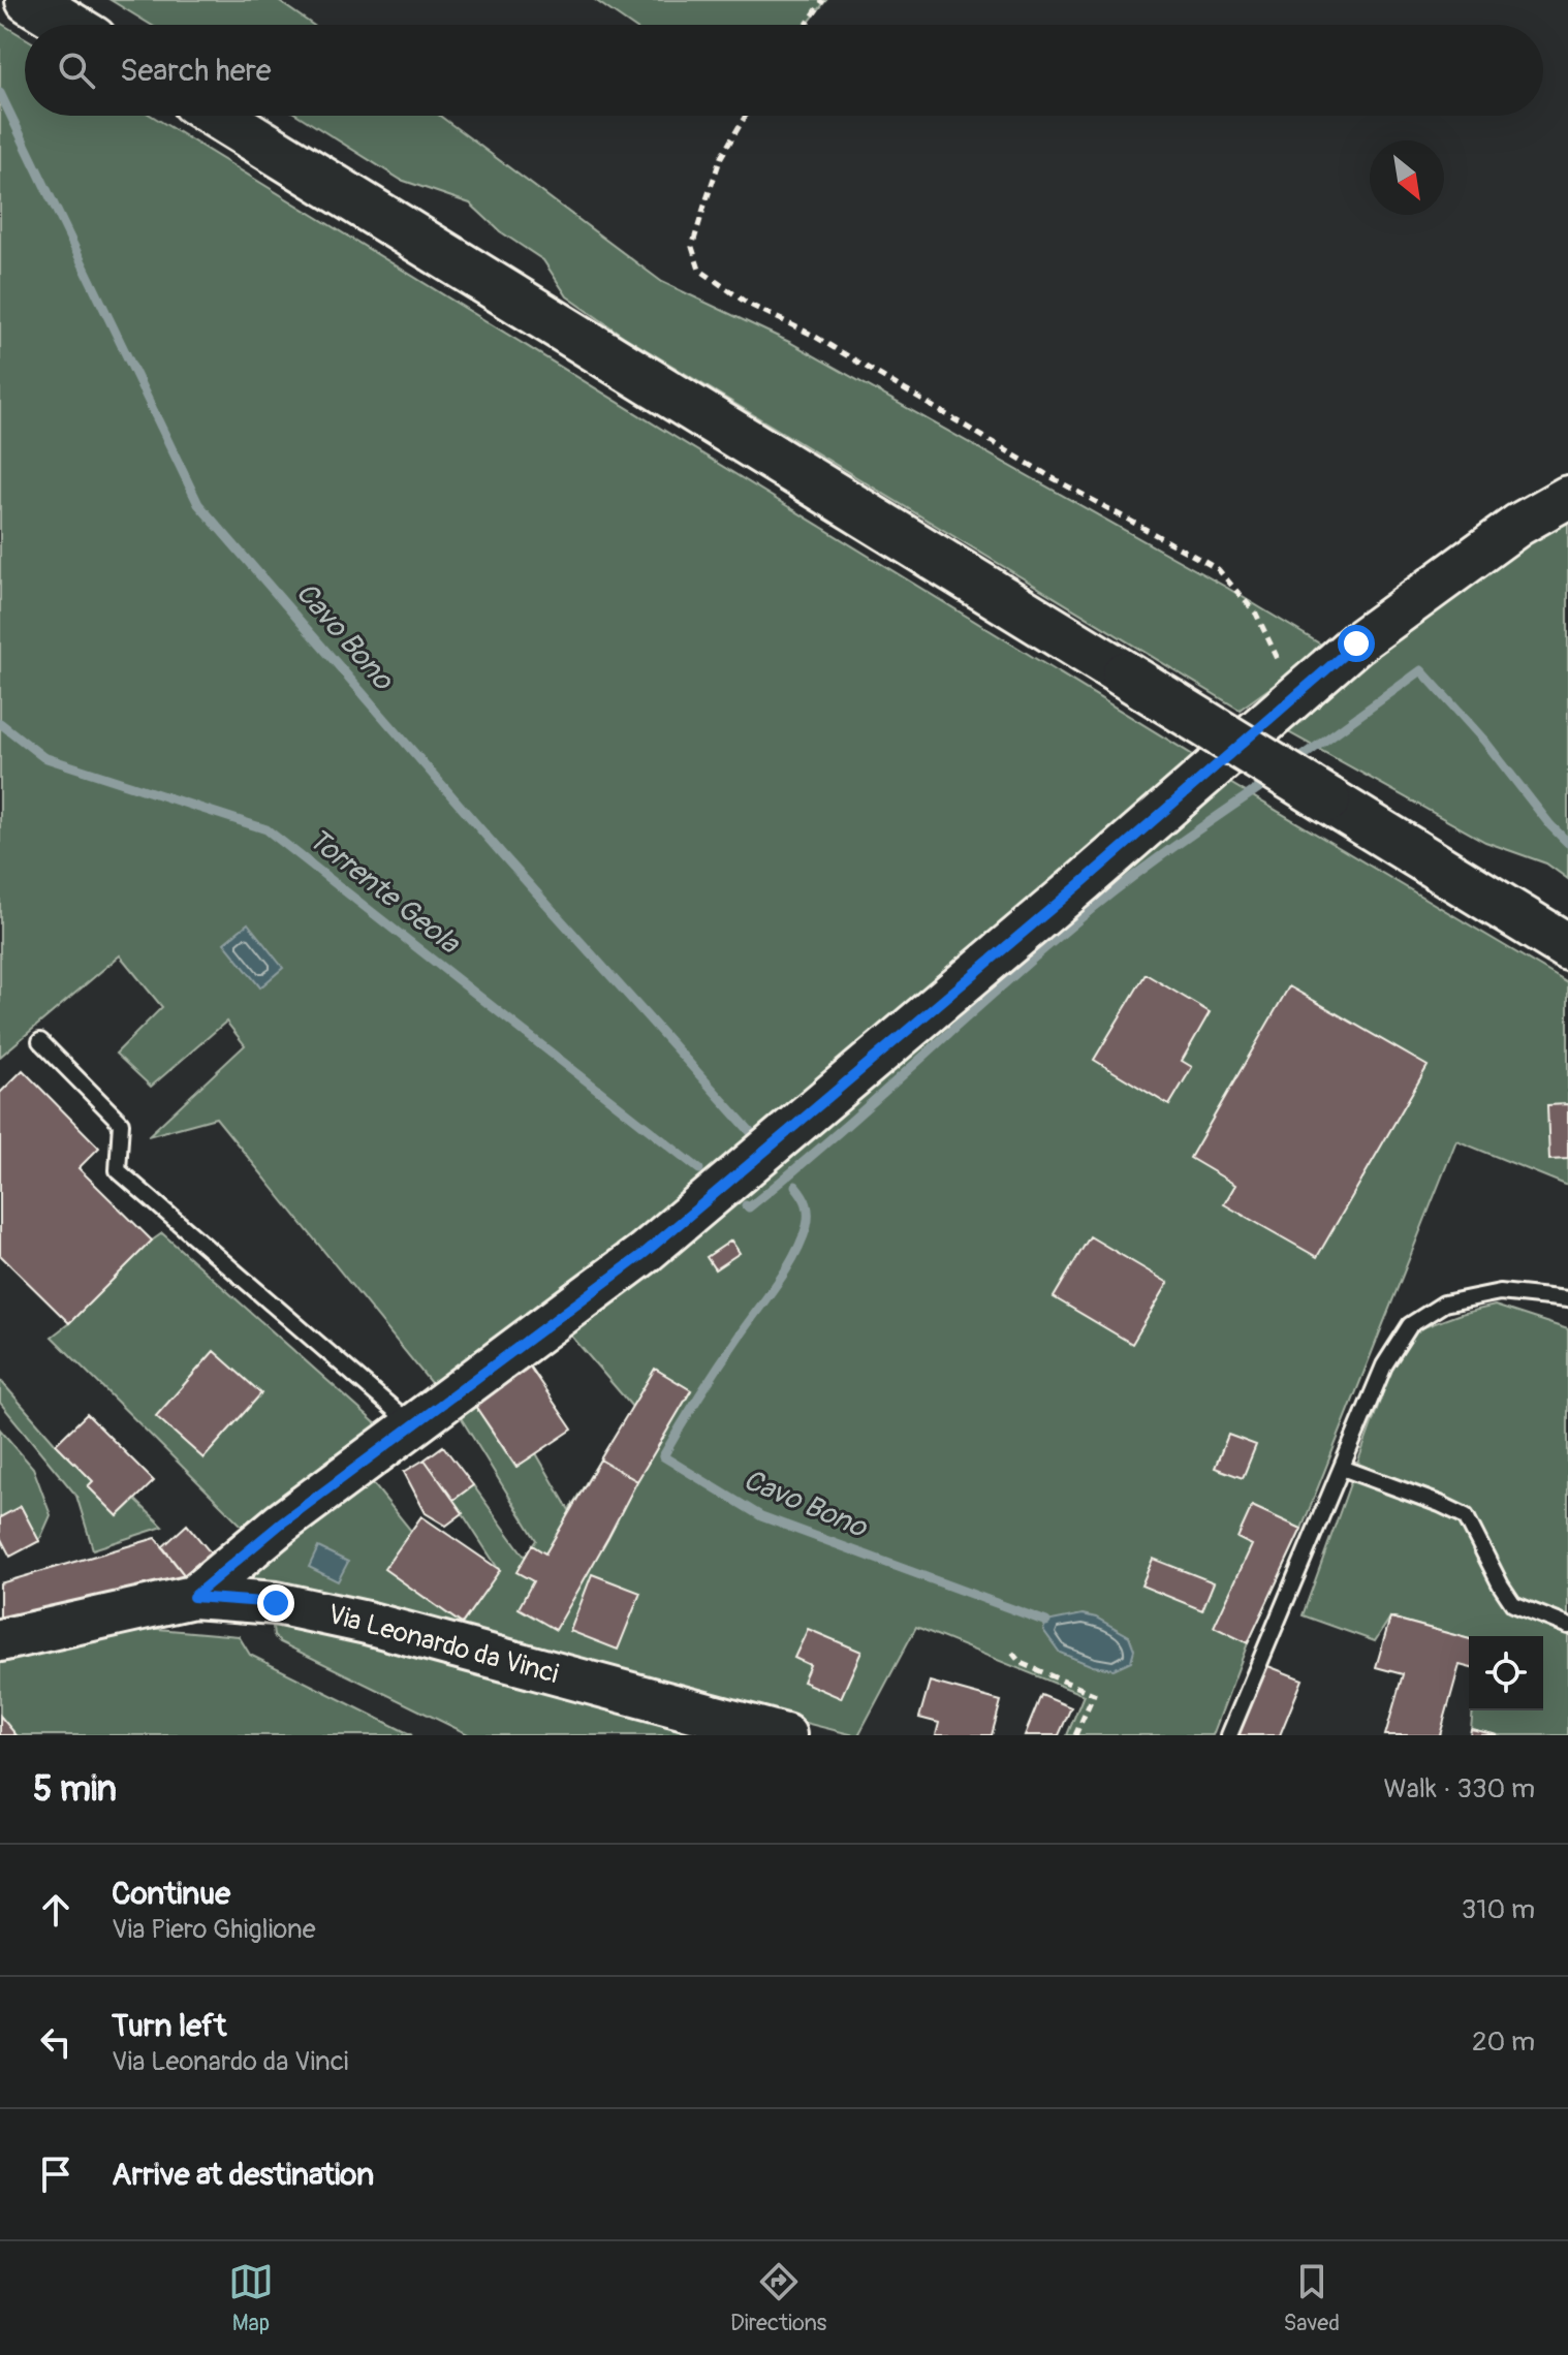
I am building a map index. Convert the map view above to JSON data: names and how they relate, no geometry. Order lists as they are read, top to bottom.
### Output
{
  "streets": {
    "street": ["Via Leonardo da Vinci"]
  },
  "water": ["Cavo Bono", "Torrente Geola"],
  "north": "bottom right",
  "page": {
    "search": "Search here",
    "heading": ["5 min", "Walk · 330 m"],
    "list": [
      ["Continue", "Via Piero Ghiglione", "310 m"],
      ["Turn left", "Via Leonardo da Vinci", "20 m"],
      "Arrive at destination"
    ],
    "nav": ["Map", "Directions", "Saved"]
  }
}
